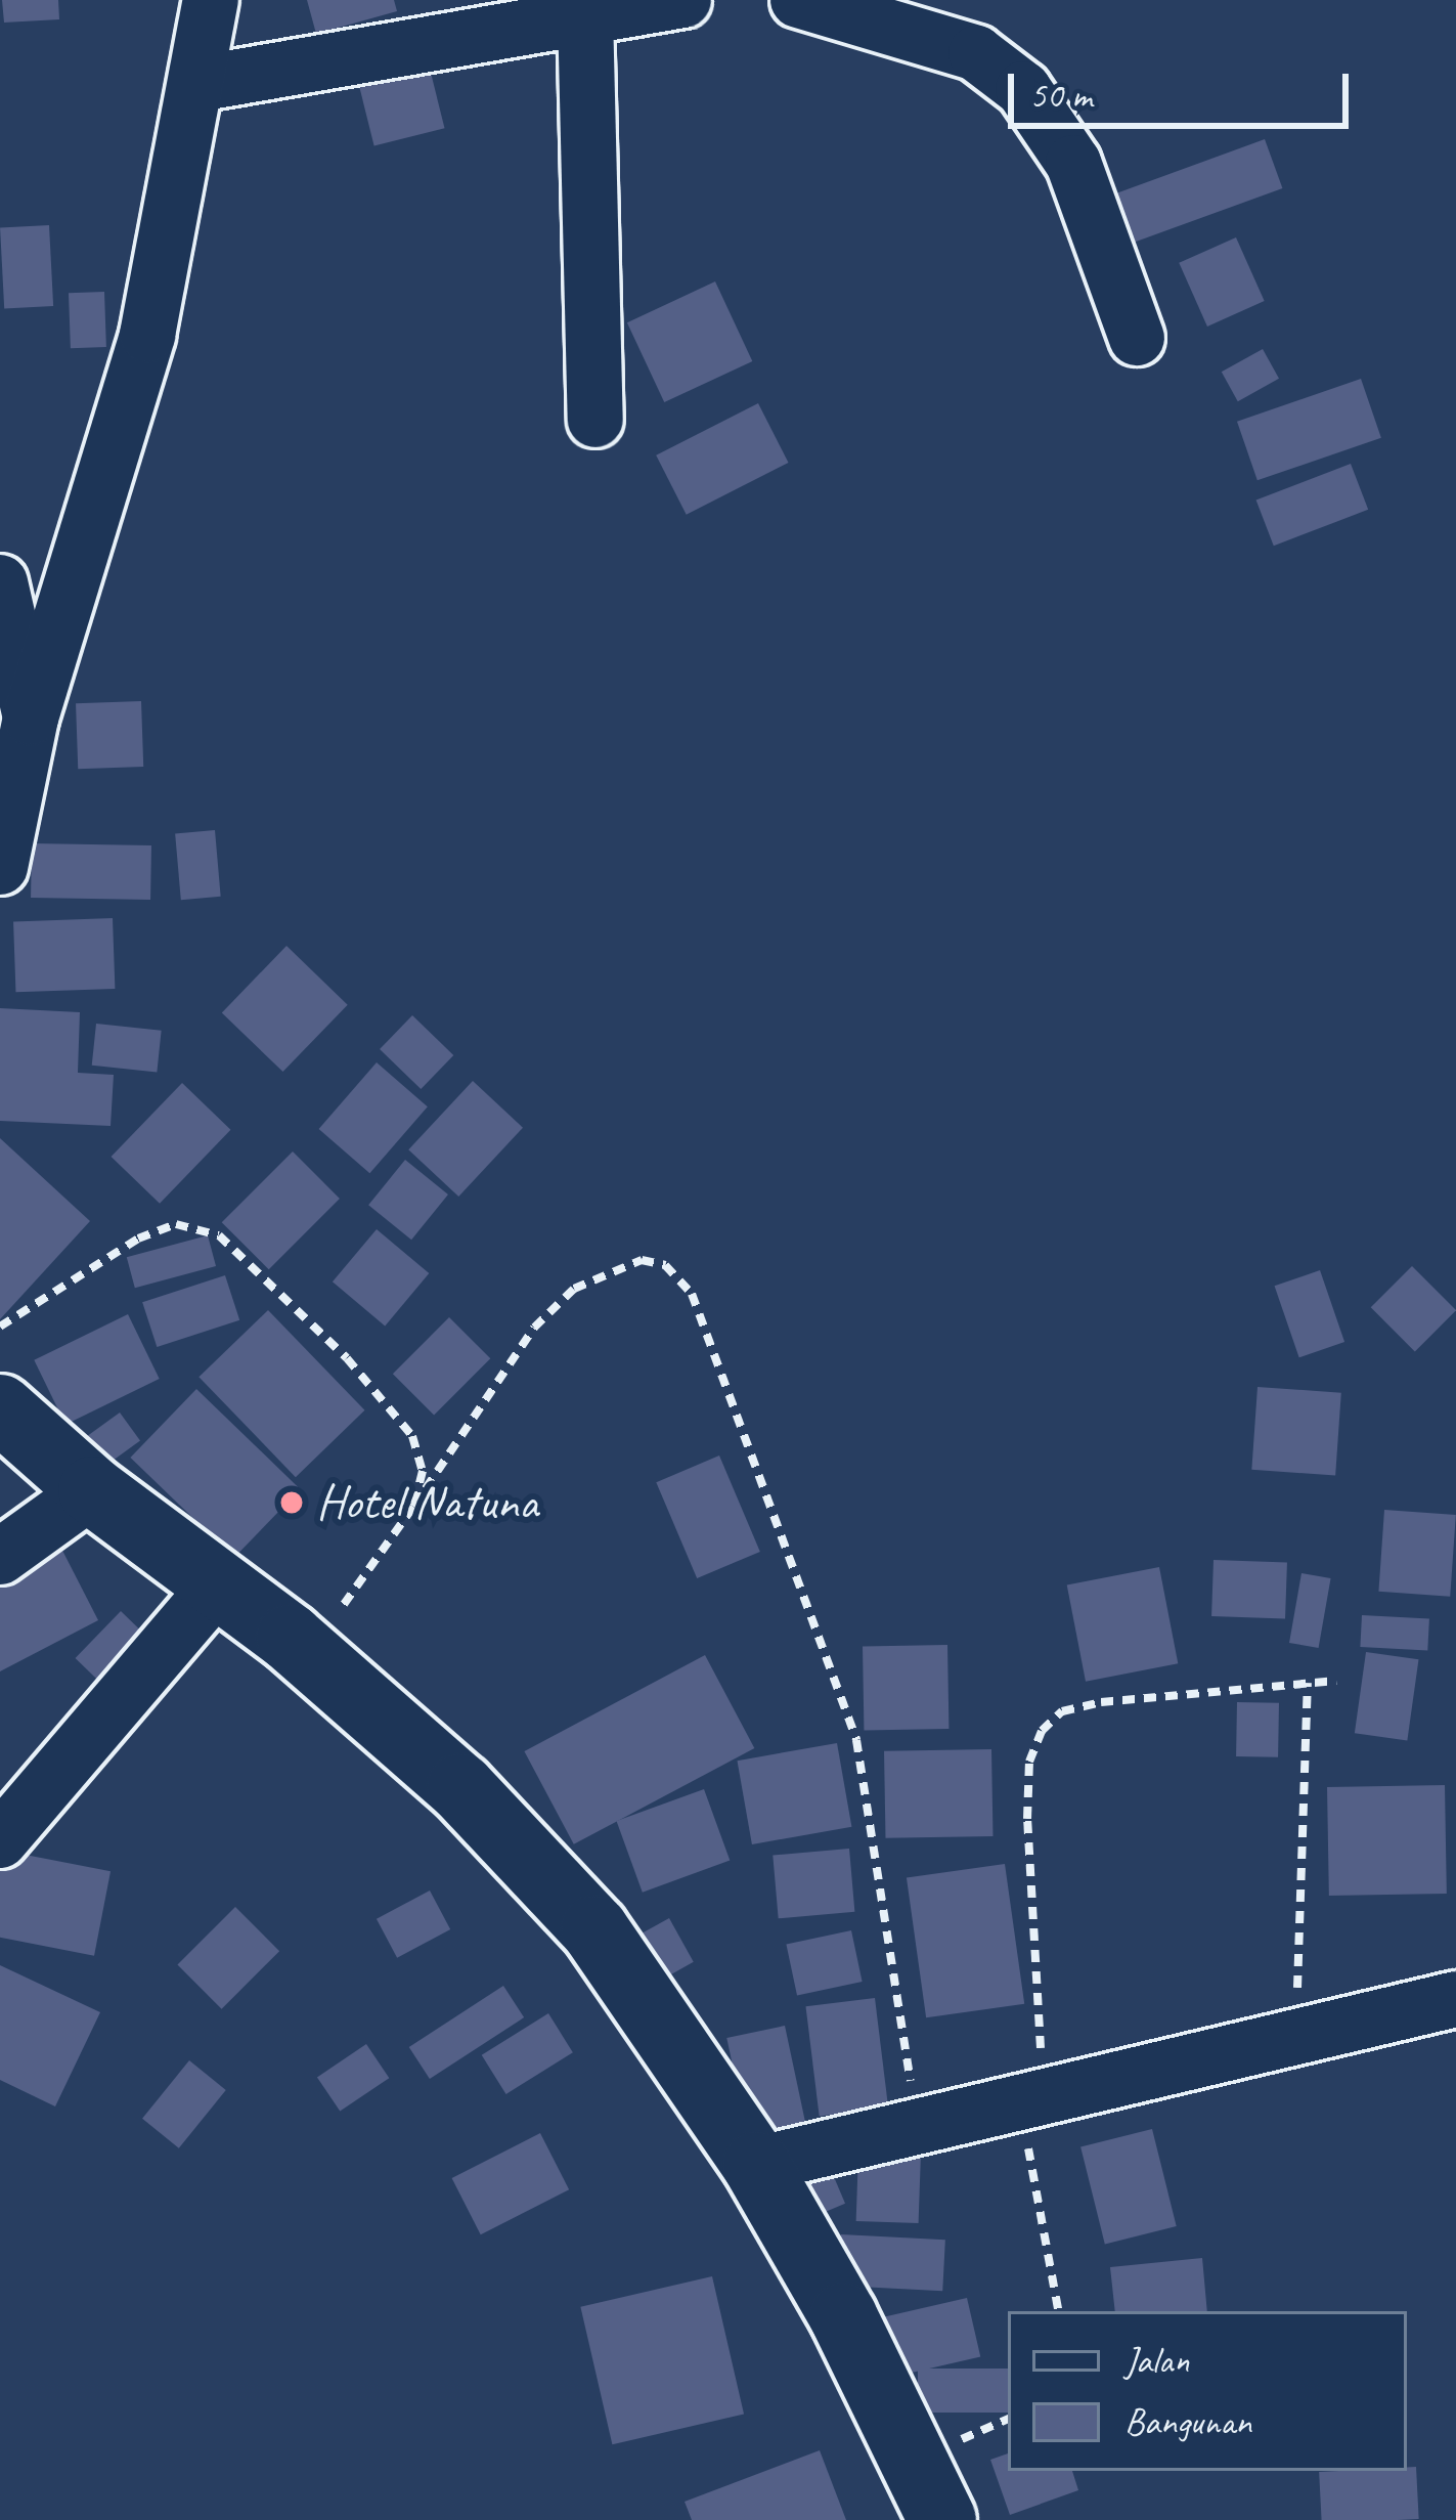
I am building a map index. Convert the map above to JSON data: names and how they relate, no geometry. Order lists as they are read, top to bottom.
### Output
{
  "places": ["Hotel Natuna"],
  "legend": ["Jalan", "Bangunan"],
  "scale_bar": "50 m"
}
